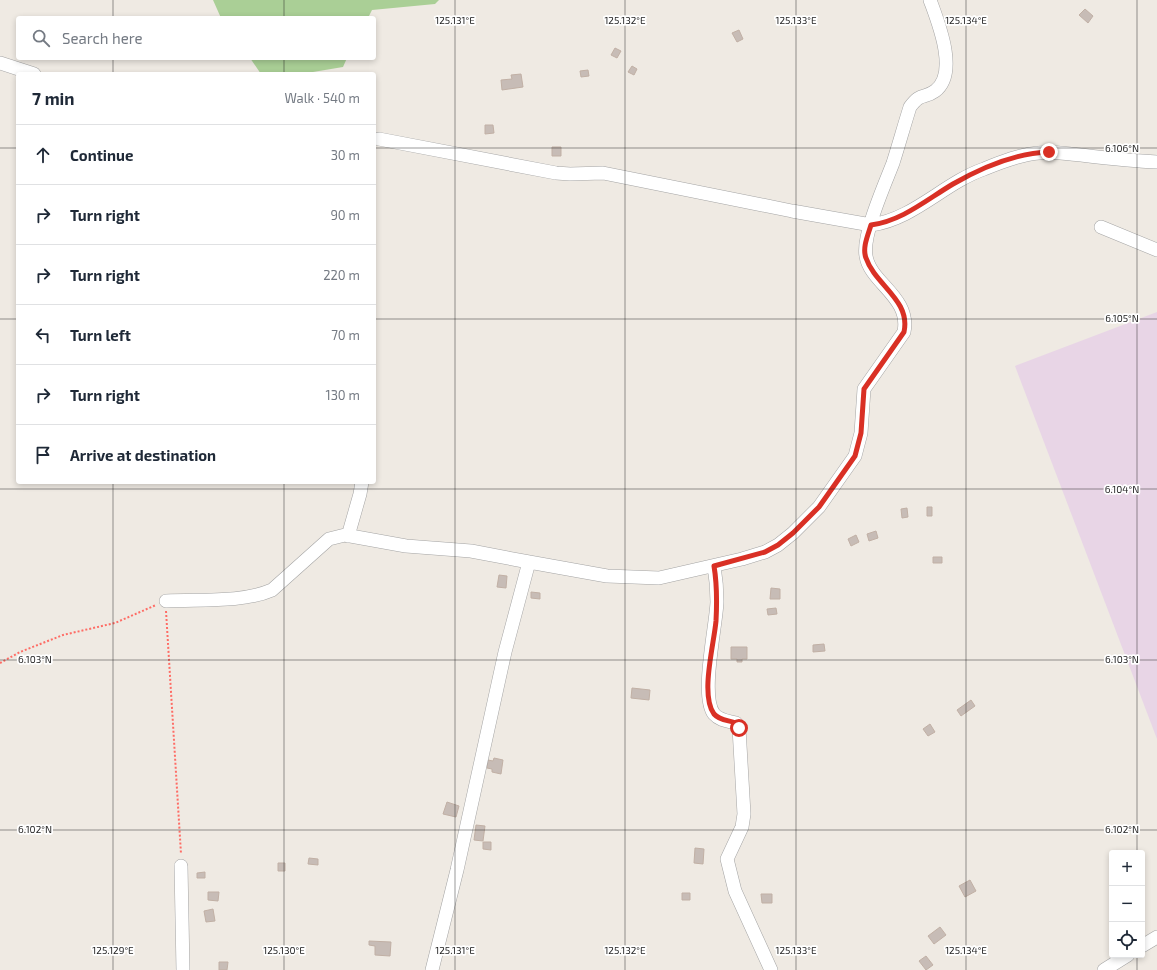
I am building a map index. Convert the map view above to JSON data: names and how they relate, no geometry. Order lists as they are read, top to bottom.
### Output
{
  "page": {
    "search": "Search here",
    "heading": ["7 min", "Walk · 540 m"],
    "list": [
      ["Continue", "30 m"],
      ["Turn right", "90 m"],
      ["Turn right", "220 m"],
      ["Turn left", "70 m"],
      ["Turn right", "130 m"],
      "Arrive at destination"
    ],
    "map_buttons": ["+", "−"]
  },
  "coordinates": [
    "125.131°E",
    "125.132°E",
    "125.133°E",
    "125.134°E",
    "6.106°N",
    "6.105°N",
    "6.104°N",
    "6.103°N",
    "6.102°N",
    "125.129°E",
    "125.130°E"
  ]
}
